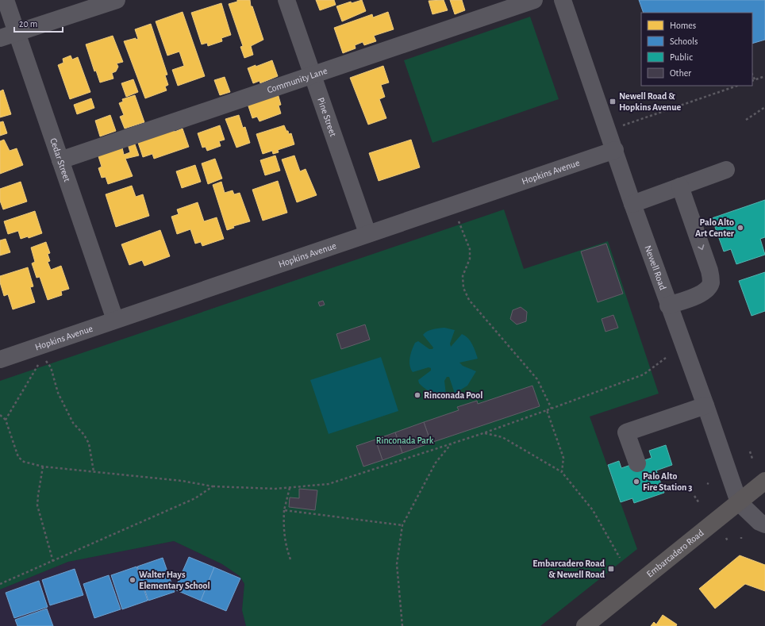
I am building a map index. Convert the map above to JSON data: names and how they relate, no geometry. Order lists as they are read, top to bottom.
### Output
{
  "streets": {
    "main road": ["Embarcadero Road"],
    "street": [
      "Community Lane",
      "Pine Street",
      "Cedar Street",
      "Hopkins Avenue",
      "Newell Road"
    ]
  },
  "crossings": [
    ["Community Lane", "Pine Street"],
    ["Community Lane", "Cedar Street"],
    ["Pine Street", "Hopkins Avenue"],
    ["Cedar Street", "Hopkins Avenue"],
    ["Hopkins Avenue", "Newell Road"],
    ["Newell Road", "Embarcadero Road"]
  ],
  "parks": ["Rinconada Park"],
  "places": {
    "transit": ["Newell Road & Hopkins Avenue", "Embarcadero Road & Newell Road"],
    "other": [
      "Palo Alto Art Center",
      "Rinconada Pool",
      "Palo Alto Fire Station 3",
      "Walter Hays Elementary School"
    ]
  },
  "legend": [
    "Homes",
    "Schools",
    "Public",
    "Other"
  ],
  "scale_bar": "20 m"
}
